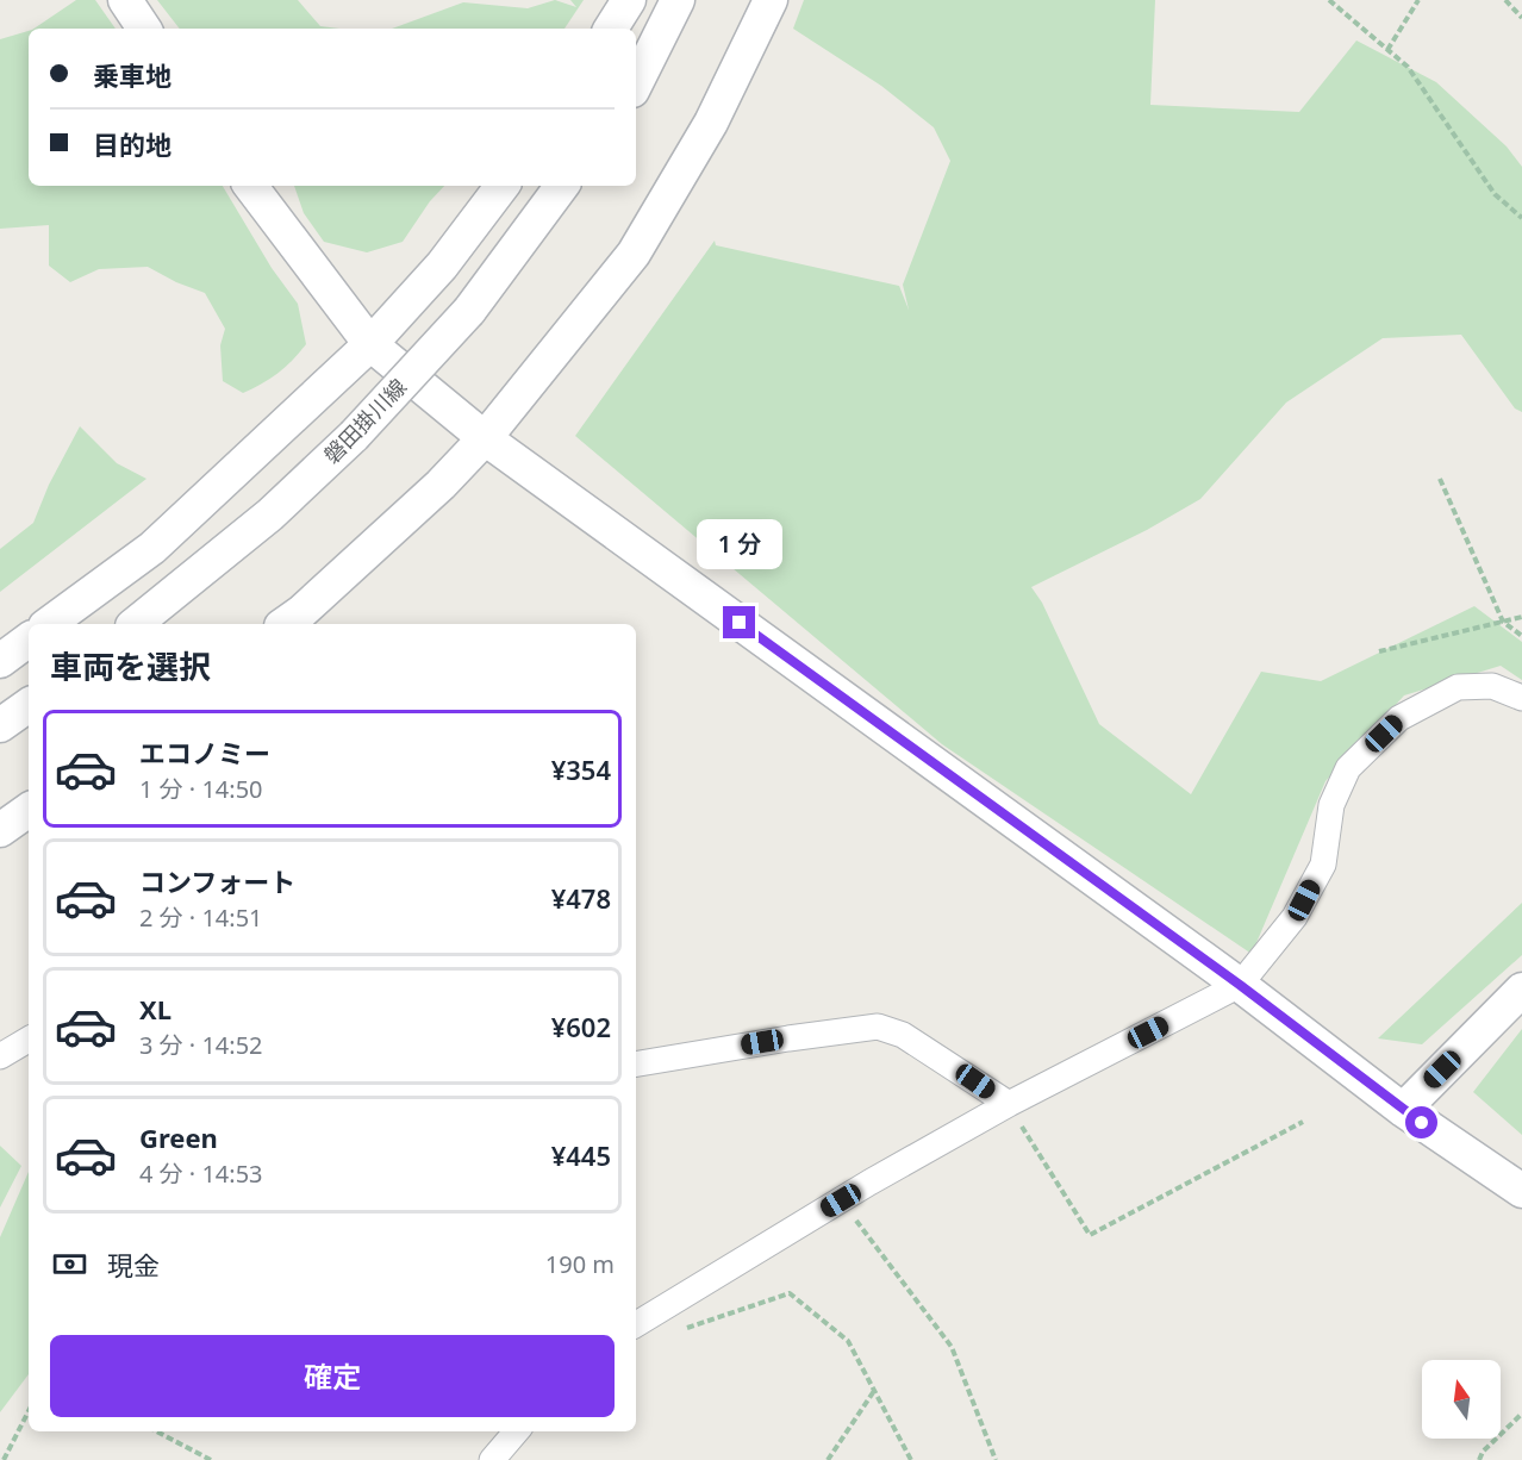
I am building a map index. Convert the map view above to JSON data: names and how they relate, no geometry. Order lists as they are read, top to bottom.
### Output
{
  "streets": {
    "main road": ["磐田掛川線"]
  },
  "north": "top",
  "page": {
    "banner": ["乗車地", "目的地"],
    "bubble": "1 分",
    "heading": "車両を選択",
    "list": [
      {
        "name": "エコノミー",
        "note": "1 分 · 14:50",
        "value": "¥354"
      },
      {
        "name": "コンフォート",
        "note": "2 分 · 14:51",
        "value": "¥478"
      },
      {
        "name": "XL",
        "note": "3 分 · 14:52",
        "value": "¥602"
      },
      {
        "name": "Green",
        "note": "4 分 · 14:53",
        "value": "¥445"
      }
    ],
    "pay": ["現金", "190 m"],
    "buttons": "確定"
  }
}
